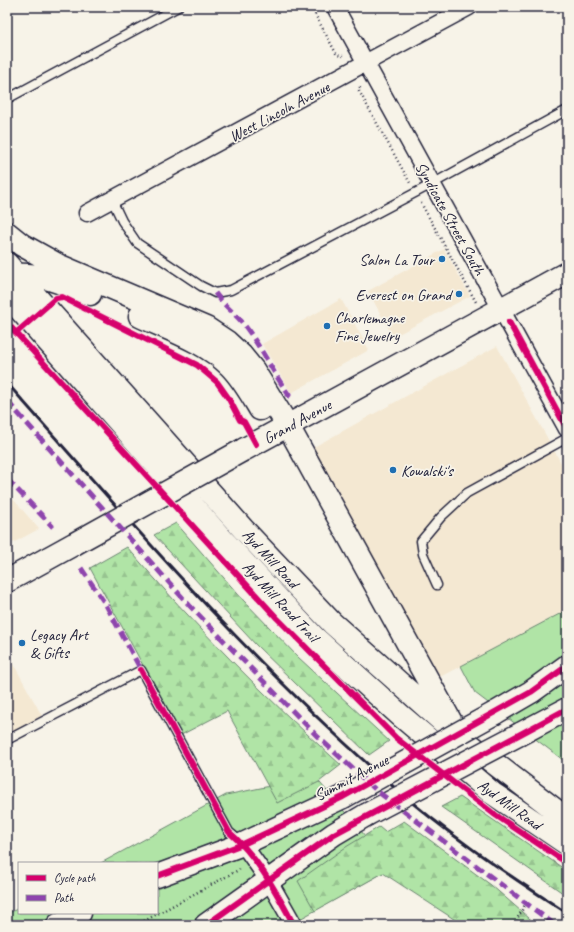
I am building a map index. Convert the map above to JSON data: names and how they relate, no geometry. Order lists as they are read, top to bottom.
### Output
{
  "streets": {
    "main road": ["Grand Avenue", "Ayd Mill Road", "Summit Avenue"],
    "street": ["West Lincoln Avenue", "Syndicate Street South"],
    "cycle path": ["Ayd Mill Road Trail"]
  },
  "crossings": [
    ["West Lincoln Avenue", "Syndicate Street South"],
    ["Syndicate Street South", "Grand Avenue"]
  ],
  "places": [
    "Salon La Tour",
    "Everest on Grand",
    "Charlemagne Fine Jewelry",
    "Kowalski's",
    "Legacy Art & Gifts"
  ],
  "legend": ["Cycle path", "Path"]
}
